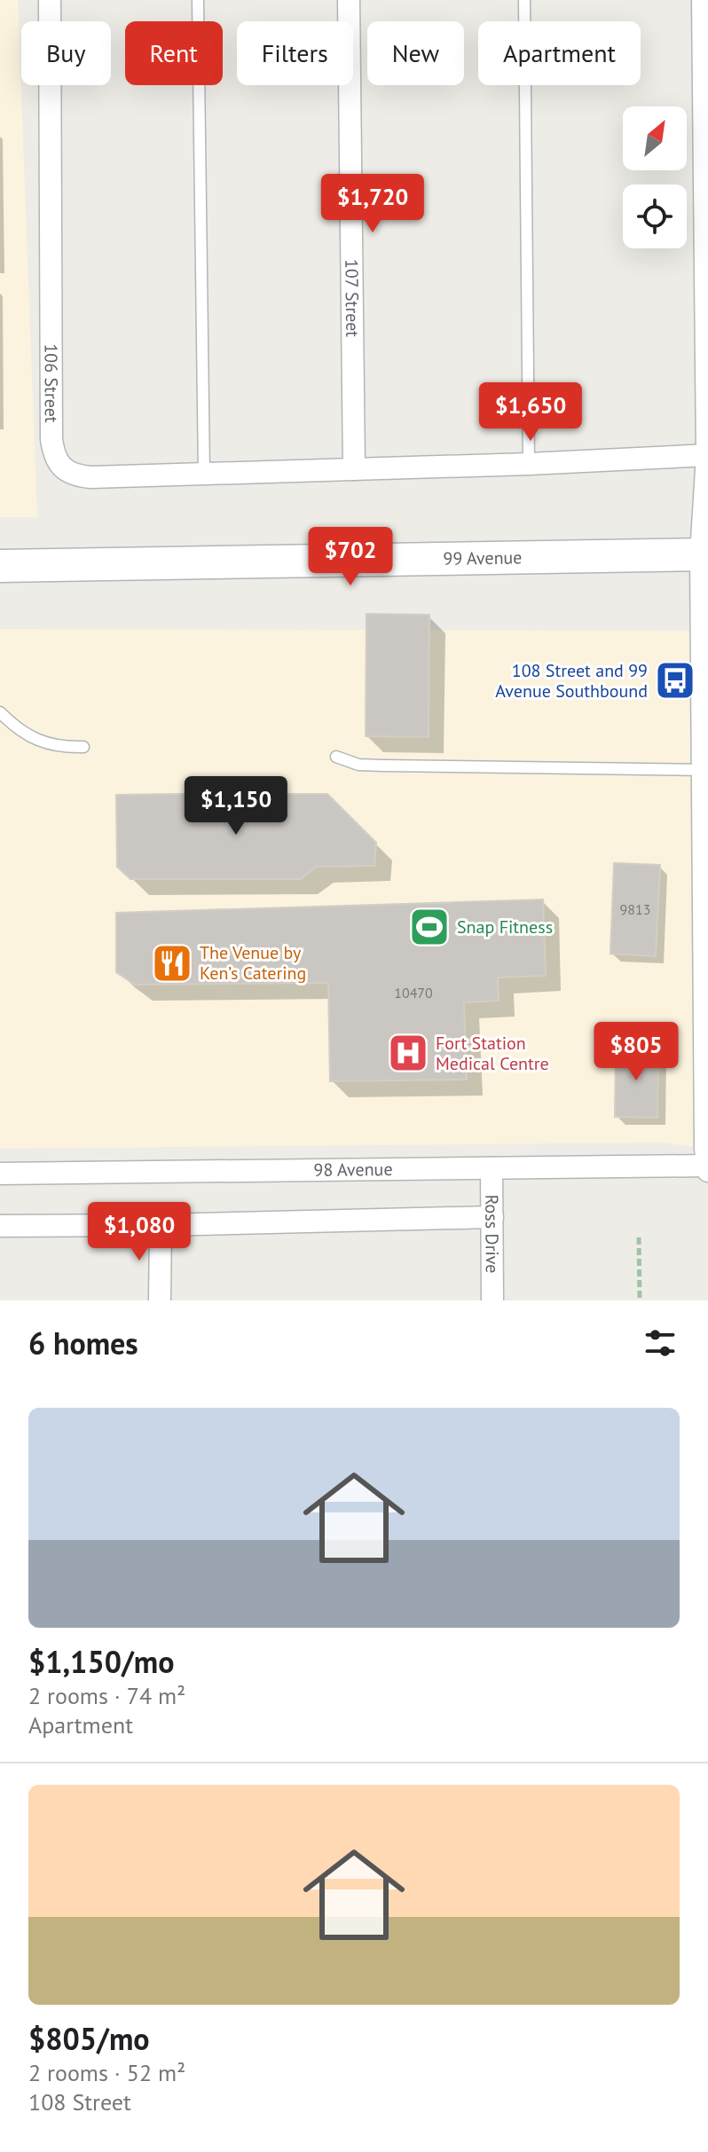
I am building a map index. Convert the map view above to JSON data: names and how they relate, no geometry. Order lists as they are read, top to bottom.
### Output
{
  "streets": {
    "main road": ["99 Avenue"],
    "street": [
      "107 Street",
      "106 Street",
      "98 Avenue",
      "Ross Drive"
    ]
  },
  "crossings": [
    ["107 Street", "106 Street"],
    ["98 Avenue", "Ross Drive"]
  ],
  "places": {
    "bus stop": ["108 Street and 99 Avenue Southbound"],
    "sports": ["Snap Fitness"],
    "restaurant": ["The Venue by Ken’s Catering"],
    "hospital": ["Fort Station Medical Centre"]
  },
  "house_numbers": ["9813", "10470"],
  "north": "top right",
  "page": {
    "chip": [
      "Buy",
      "Rent",
      "Filters",
      "New",
      "Apartment"
    ],
    "price": [
      "$1,720",
      "$1,650",
      "$702",
      "$1,150",
      "$805",
      "$1,080"
    ],
    "heading": "6 homes",
    "list": [
      {
        "name": "$1,150/mo",
        "note": "2 rooms · 74 m² · Apartment"
      },
      {
        "name": "$805/mo",
        "note": "2 rooms · 52 m² · 108 Street"
      }
    ]
  }
}
